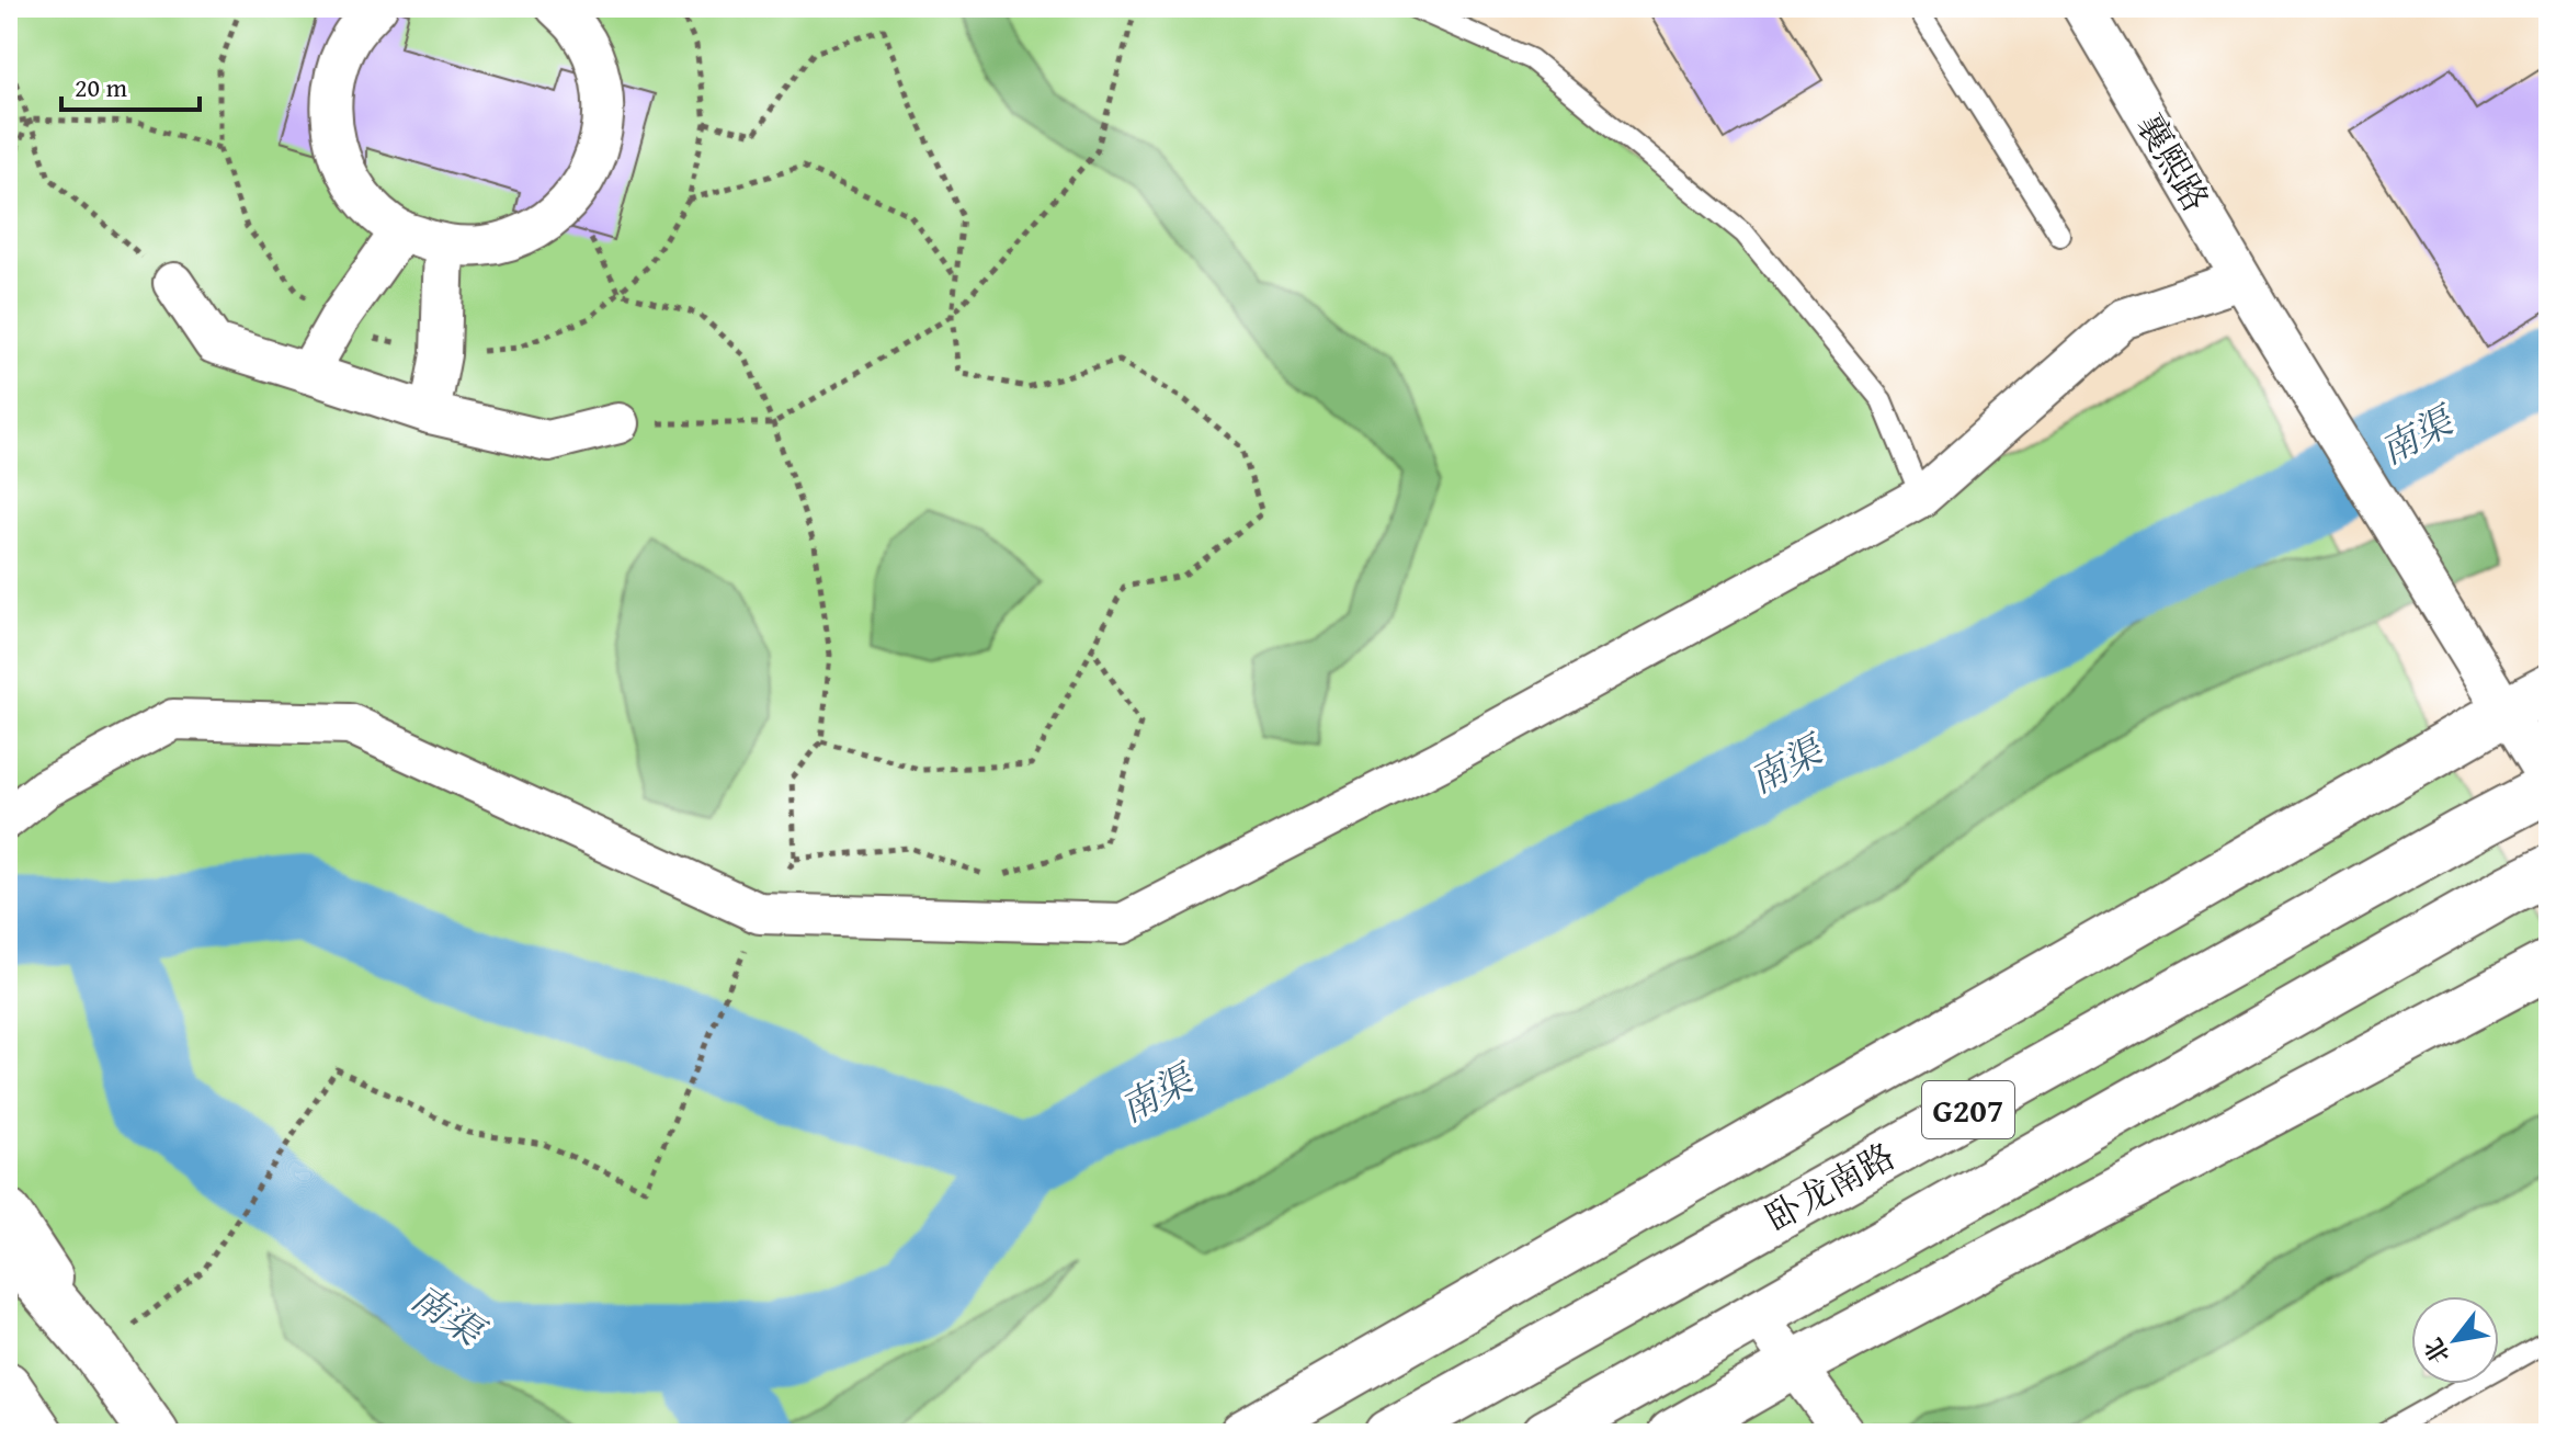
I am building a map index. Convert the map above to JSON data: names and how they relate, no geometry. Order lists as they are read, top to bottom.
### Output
{
  "streets": {
    "main road": ["G207", "卧龙南路"],
    "street": ["襄熙路"]
  },
  "crossings": [
    ["襄熙路", "卧龙南路"]
  ],
  "water": ["南渠"],
  "scale_bar": "20 m",
  "north": "bottom left"
}
